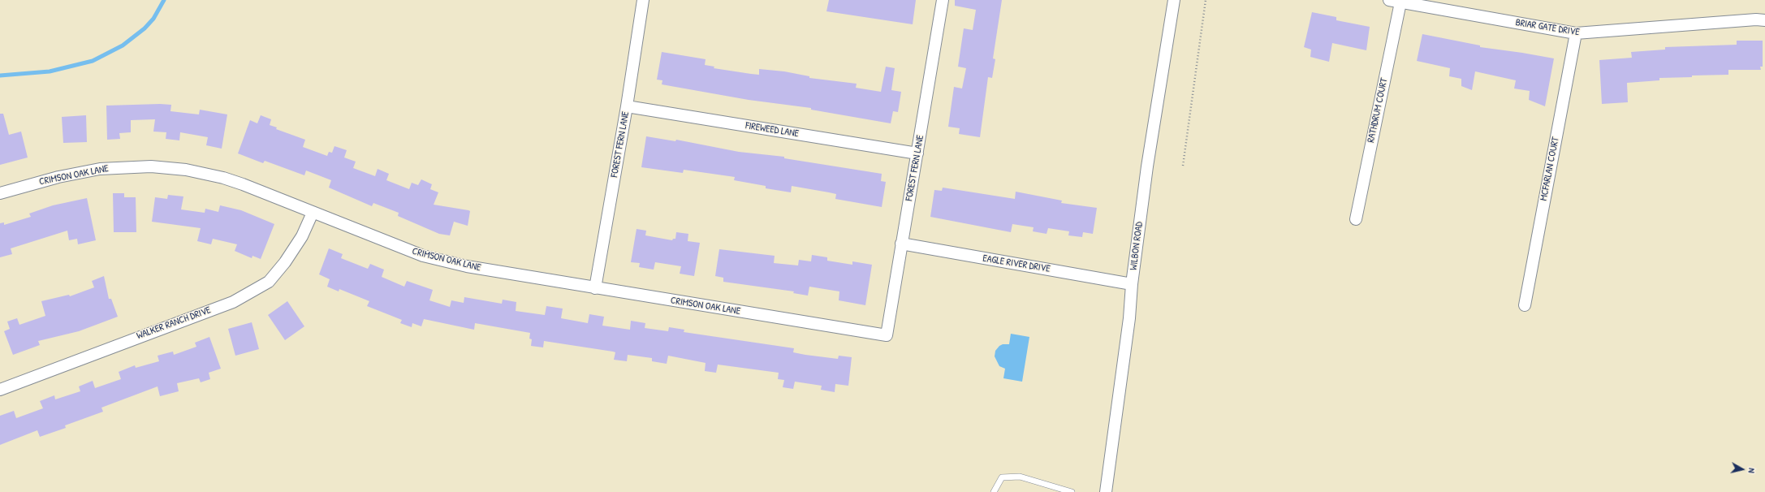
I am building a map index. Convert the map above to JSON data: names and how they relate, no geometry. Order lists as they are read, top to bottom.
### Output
{
  "streets": {
    "street": [
      "BRIAR GATE DRIVE",
      "RATHDRUM COURT",
      "FIREWEED LANE",
      "FOREST FERN LANE",
      "MCFARLAN COURT",
      "CRIMSON OAK LANE",
      "WILBON ROAD",
      "EAGLE RIVER DRIVE",
      "WALKER RANCH DRIVE"
    ]
  },
  "crossings": [
    ["BRIAR GATE DRIVE", "RATHDRUM COURT"],
    ["BRIAR GATE DRIVE", "MCFARLAN COURT"],
    ["FIREWEED LANE", "FOREST FERN LANE"],
    ["FOREST FERN LANE", "CRIMSON OAK LANE"],
    ["FOREST FERN LANE", "EAGLE RIVER DRIVE"],
    ["CRIMSON OAK LANE", "WALKER RANCH DRIVE"],
    ["WILBON ROAD", "EAGLE RIVER DRIVE"]
  ],
  "north": "right"
}
